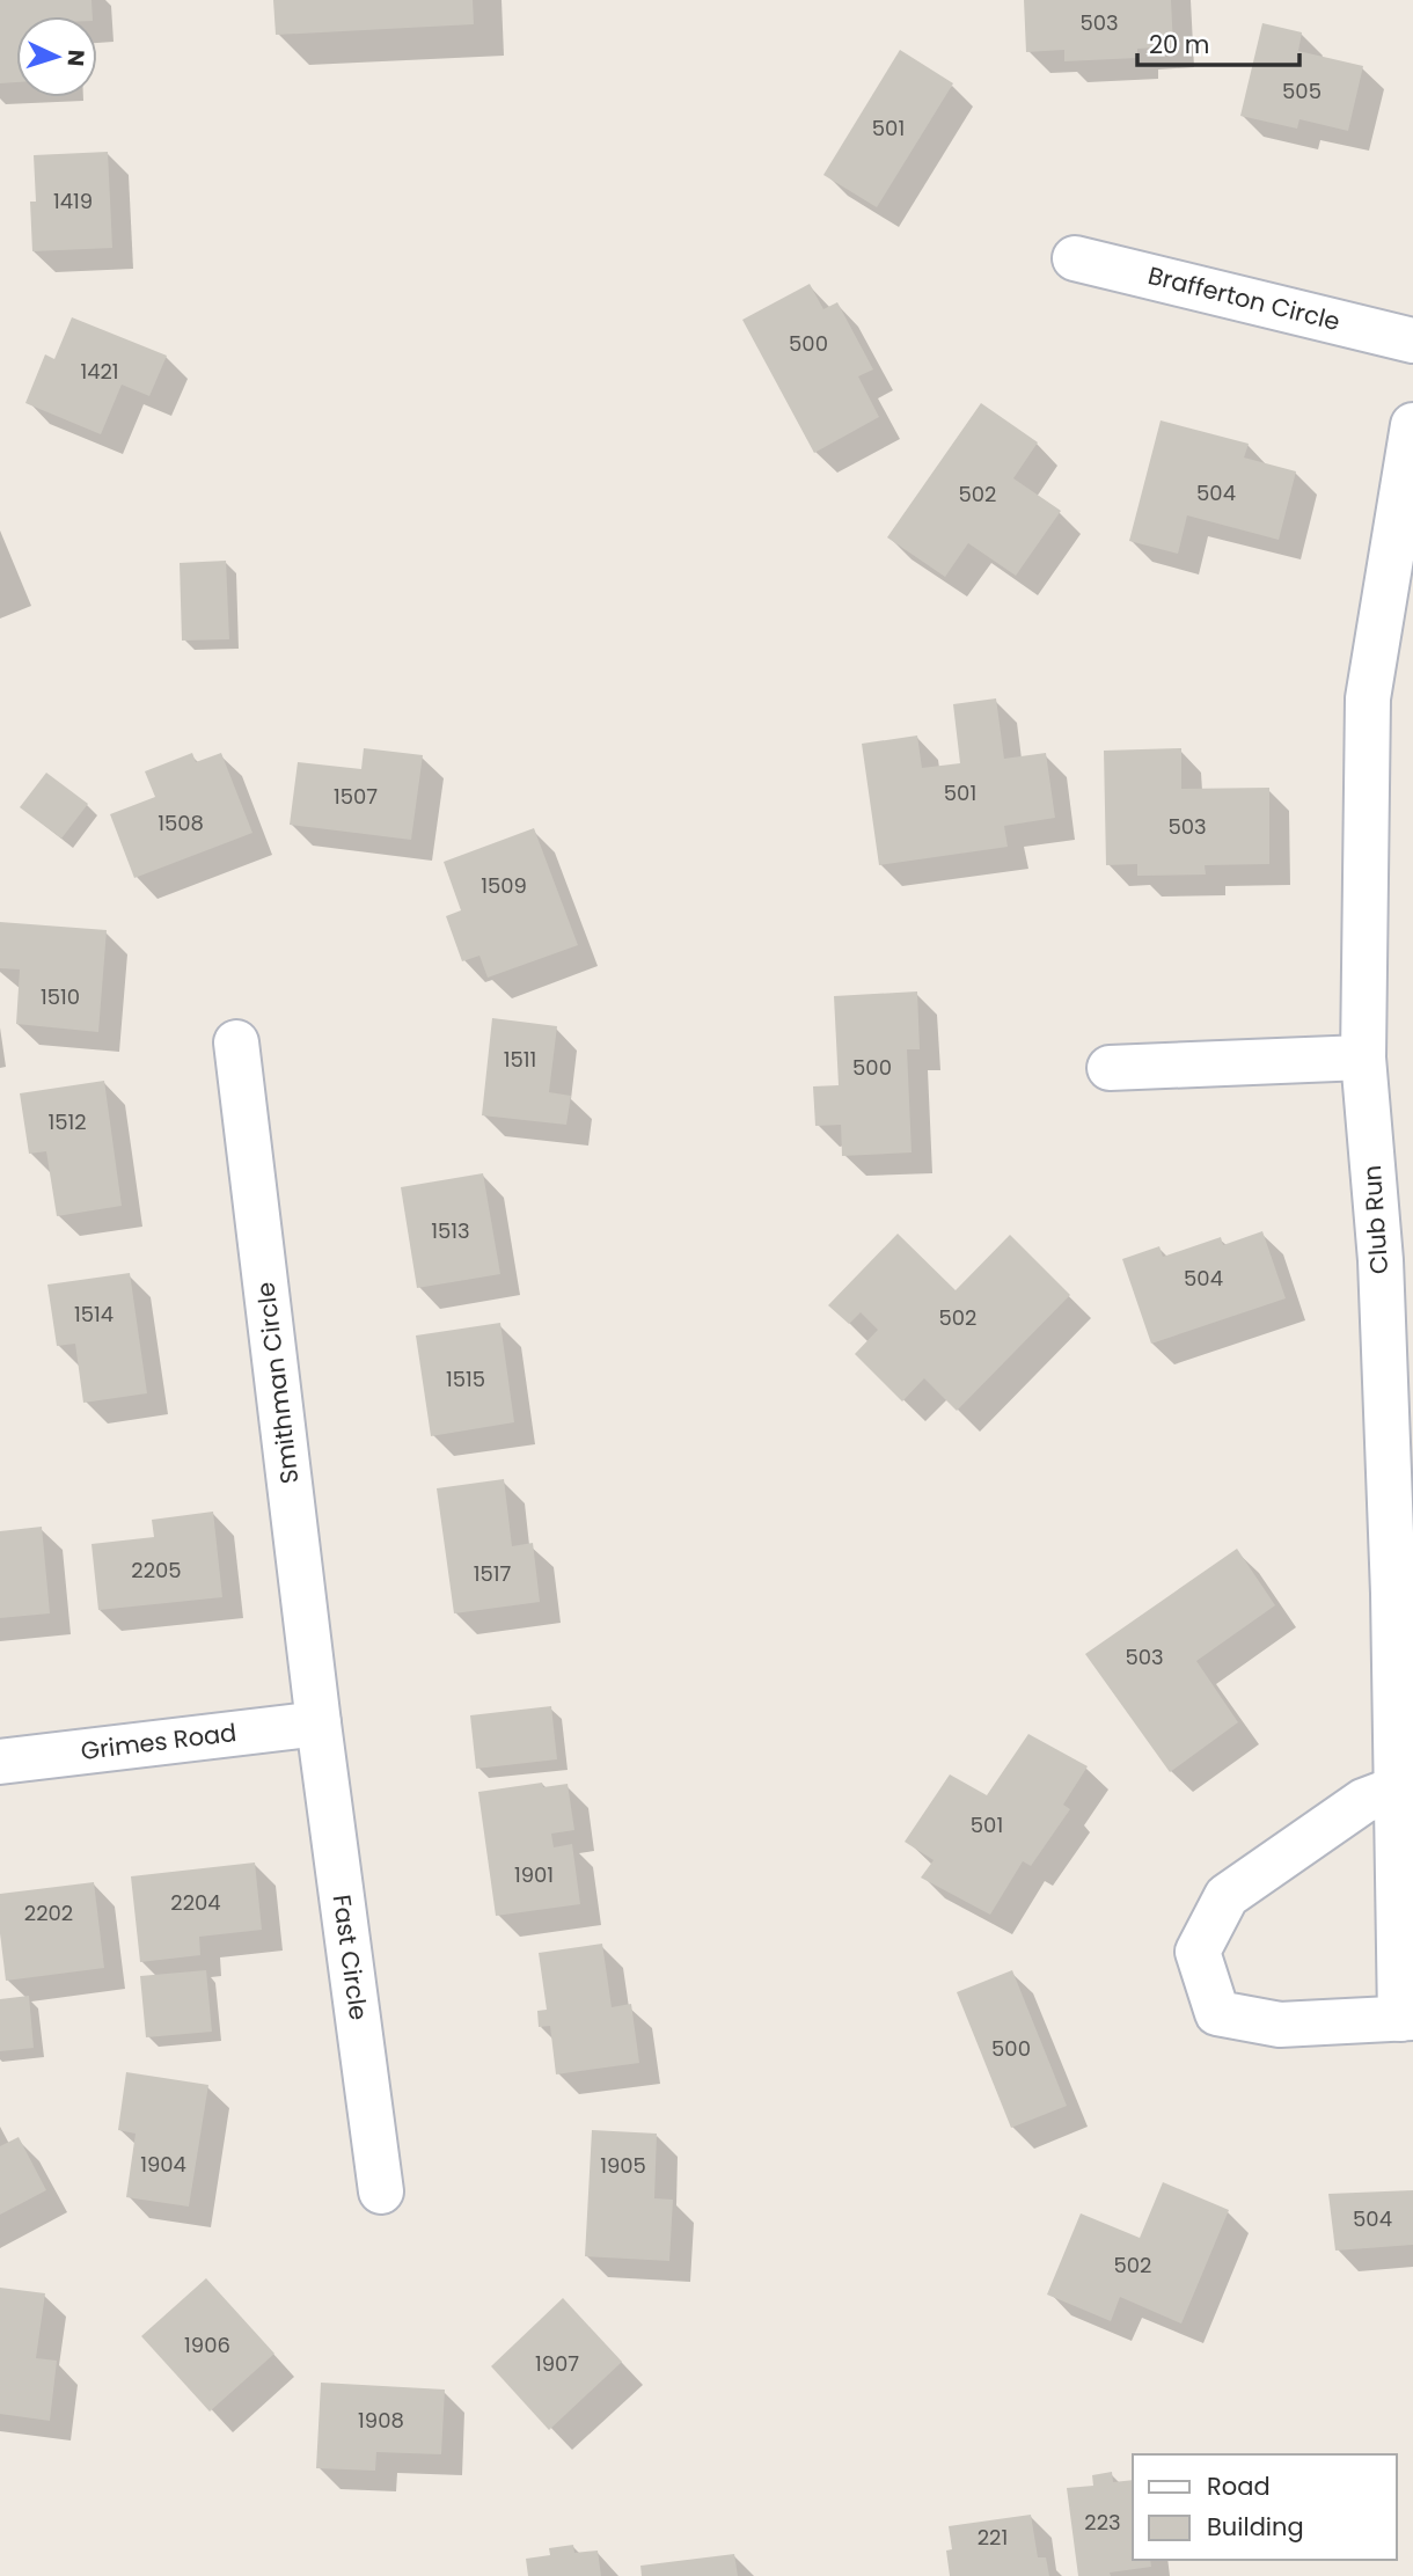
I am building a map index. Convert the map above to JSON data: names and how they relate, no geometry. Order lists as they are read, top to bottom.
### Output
{
  "streets": {
    "street": [
      "Brafferton Circle",
      "Club Run",
      "Smithman Circle",
      "Grimes Road",
      "Fast Circle"
    ]
  },
  "crossings": [
    ["Smithman Circle", "Grimes Road"],
    ["Smithman Circle", "Fast Circle"],
    ["Grimes Road", "Fast Circle"]
  ],
  "house_numbers": [
    "503",
    "505",
    "501",
    "1419",
    "500",
    "1421",
    "504",
    "502",
    "501",
    "1507",
    "1508",
    "503",
    "1509",
    "1510",
    "1511",
    "500",
    "1512",
    "1513",
    "504",
    "1514",
    "502",
    "1515",
    "2205",
    "1517",
    "503",
    "501",
    "1901",
    "2204",
    "2202",
    "500",
    "1904",
    "1905",
    "504",
    "502",
    "1906",
    "1907",
    "1908",
    "223",
    "221"
  ],
  "legend": ["Road", "Building"],
  "scale_bar": "20 m",
  "north": "right"
}
